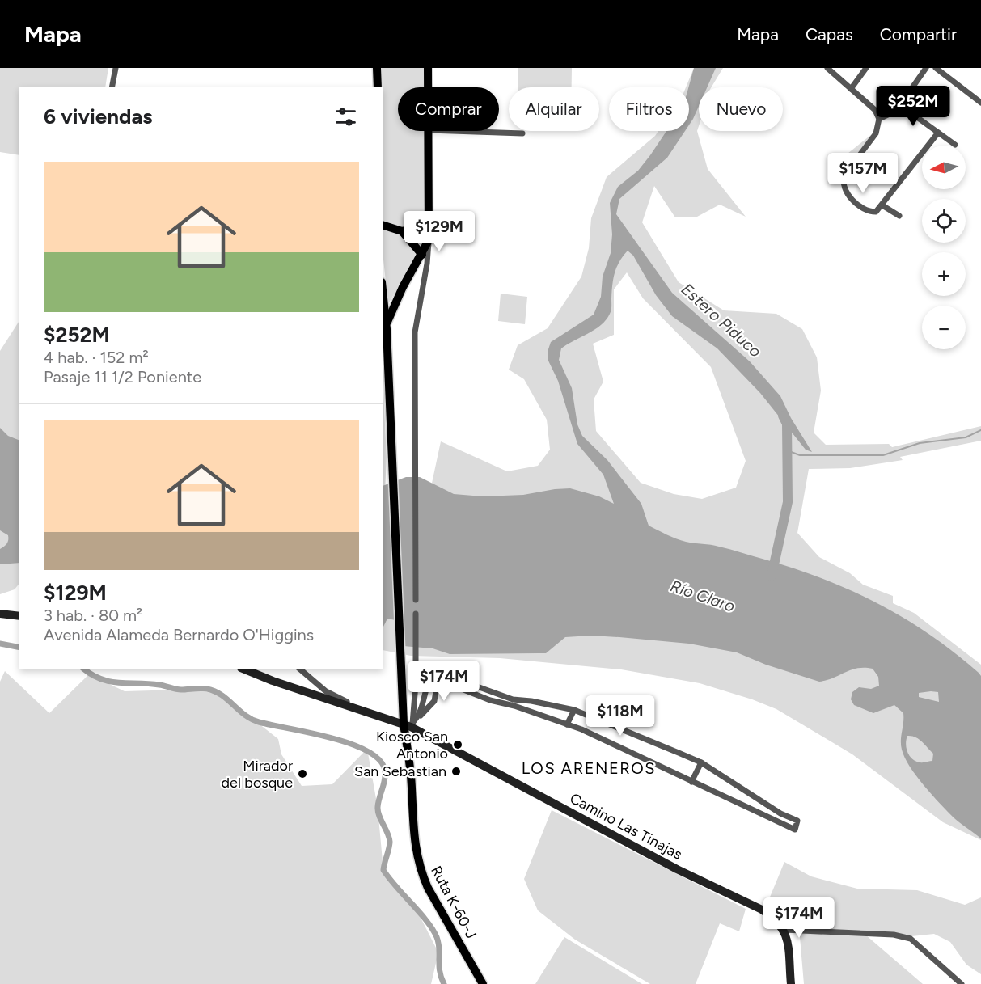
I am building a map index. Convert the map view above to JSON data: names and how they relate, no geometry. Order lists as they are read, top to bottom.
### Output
{
  "streets": {
    "main road": ["Ruta K-60-J"],
    "street": ["Camino Las Tinajas"]
  },
  "crossings": [
    ["Camino Las Tinajas", "Ruta K-60-J"]
  ],
  "districts": ["LOS ARENEROS"],
  "water": ["Estero Piduco", "Río Claro"],
  "places": ["Kiosco San Antonio", "San Sebastian", "Mirador del bosque"],
  "north": "left",
  "page": {
    "header": "Mapa",
    "nav": ["Mapa", "Capas", "Compartir"],
    "price": [
      "$252M",
      "$157M",
      "$129M",
      "$174M",
      "$118M",
      "$174M"
    ],
    "chip": [
      "Comprar",
      "Alquilar",
      "Filtros",
      "Nuevo"
    ],
    "heading": "6 viviendas",
    "map_buttons": ["+", "−"],
    "list": [
      {
        "name": "$252M",
        "note": "4 hab. · 152 m² · Pasaje 11 1/2 Poniente"
      },
      {
        "name": "$129M",
        "note": "3 hab. · 80 m² · Avenida Alameda Bernardo O'Higgins"
      }
    ]
  }
}
